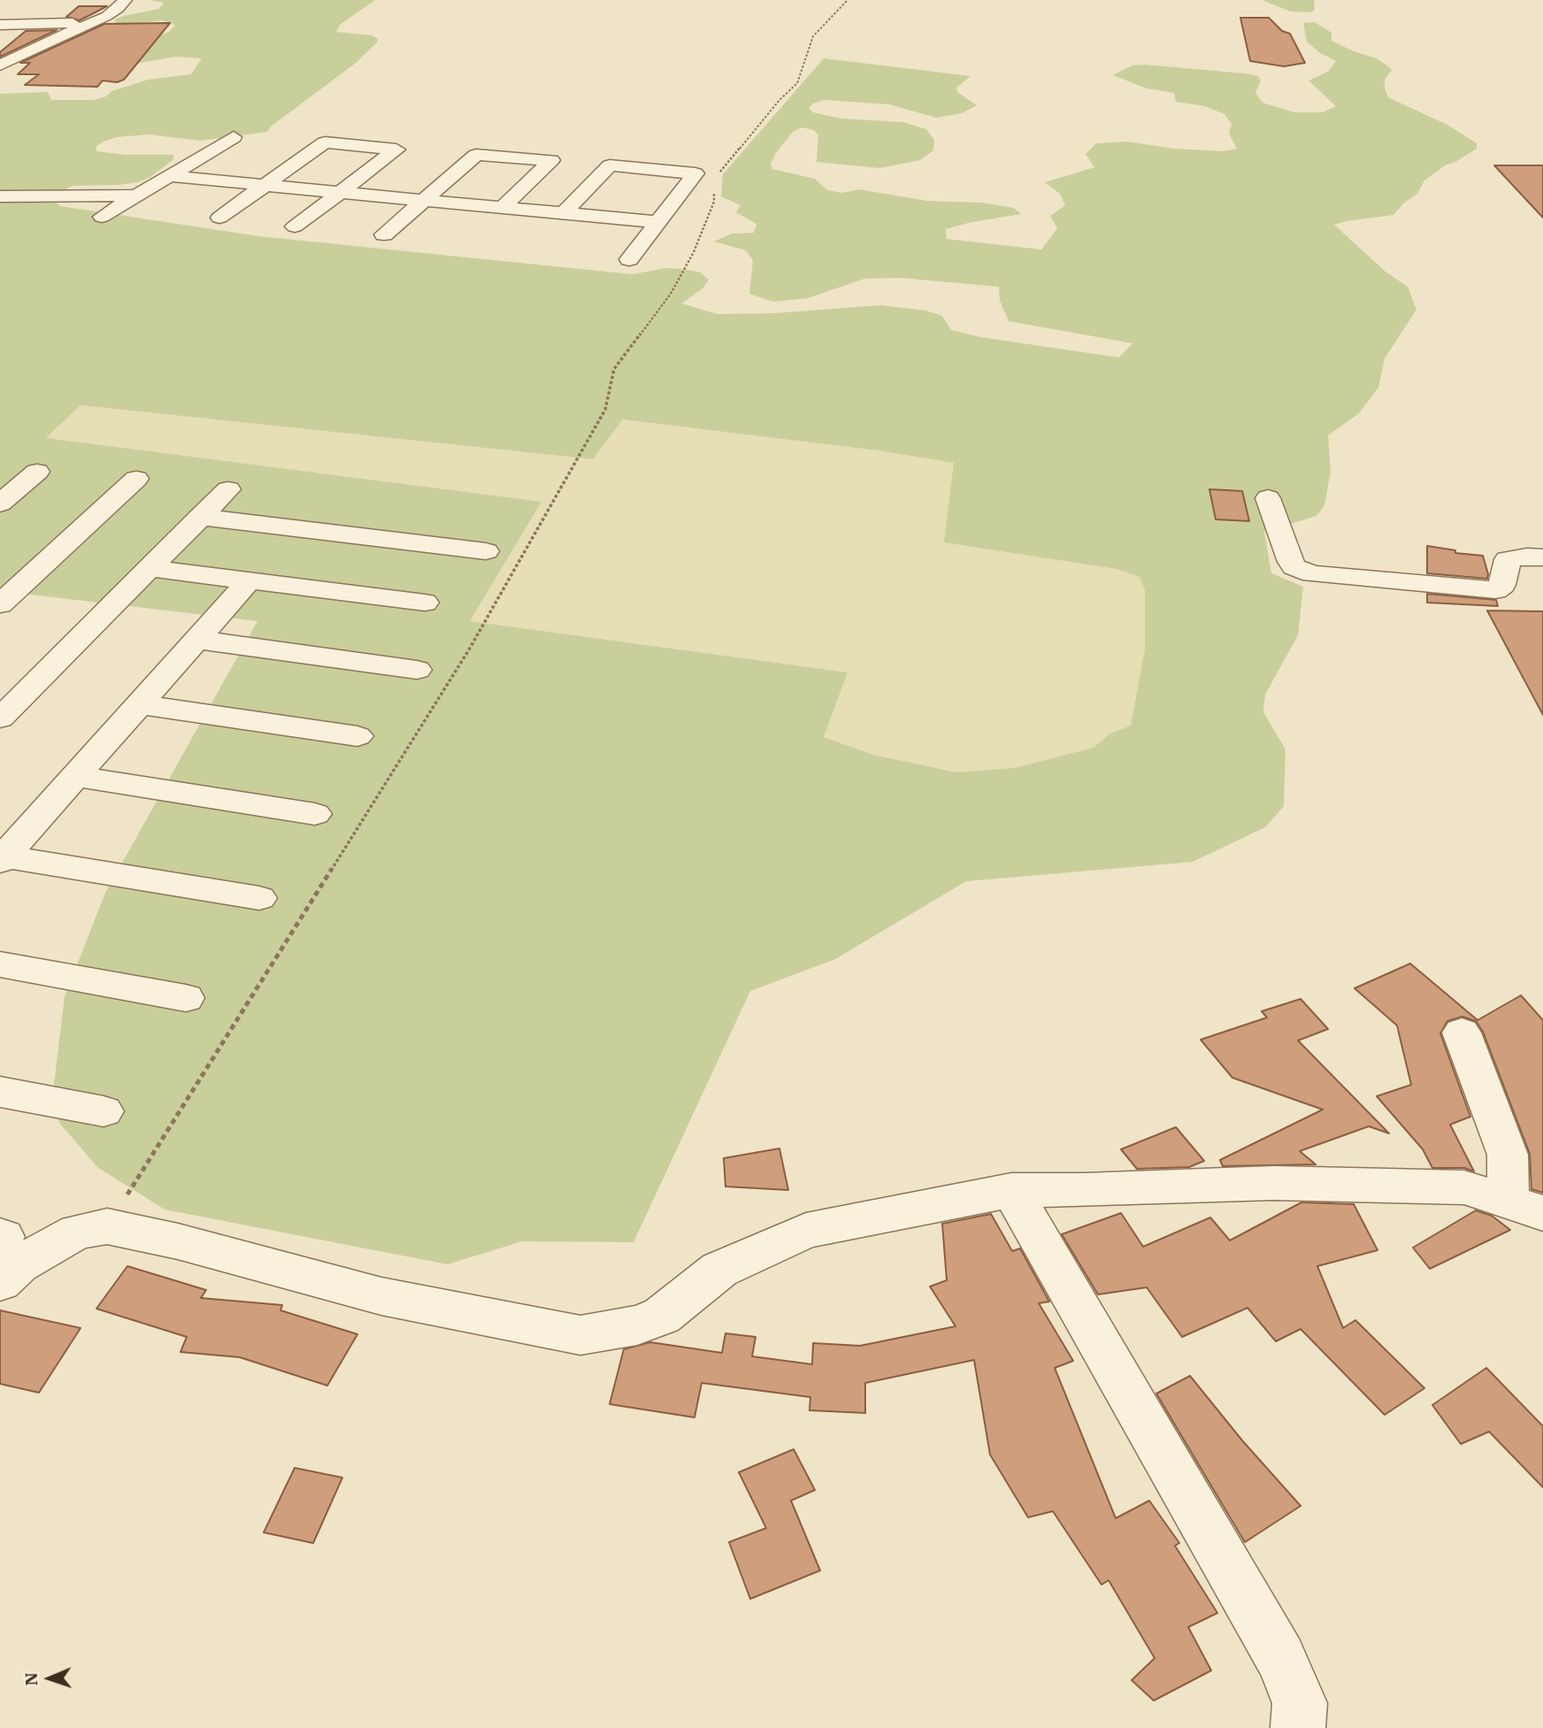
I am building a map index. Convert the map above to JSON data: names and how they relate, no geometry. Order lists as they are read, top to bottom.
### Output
{
  "north": "left"
}
